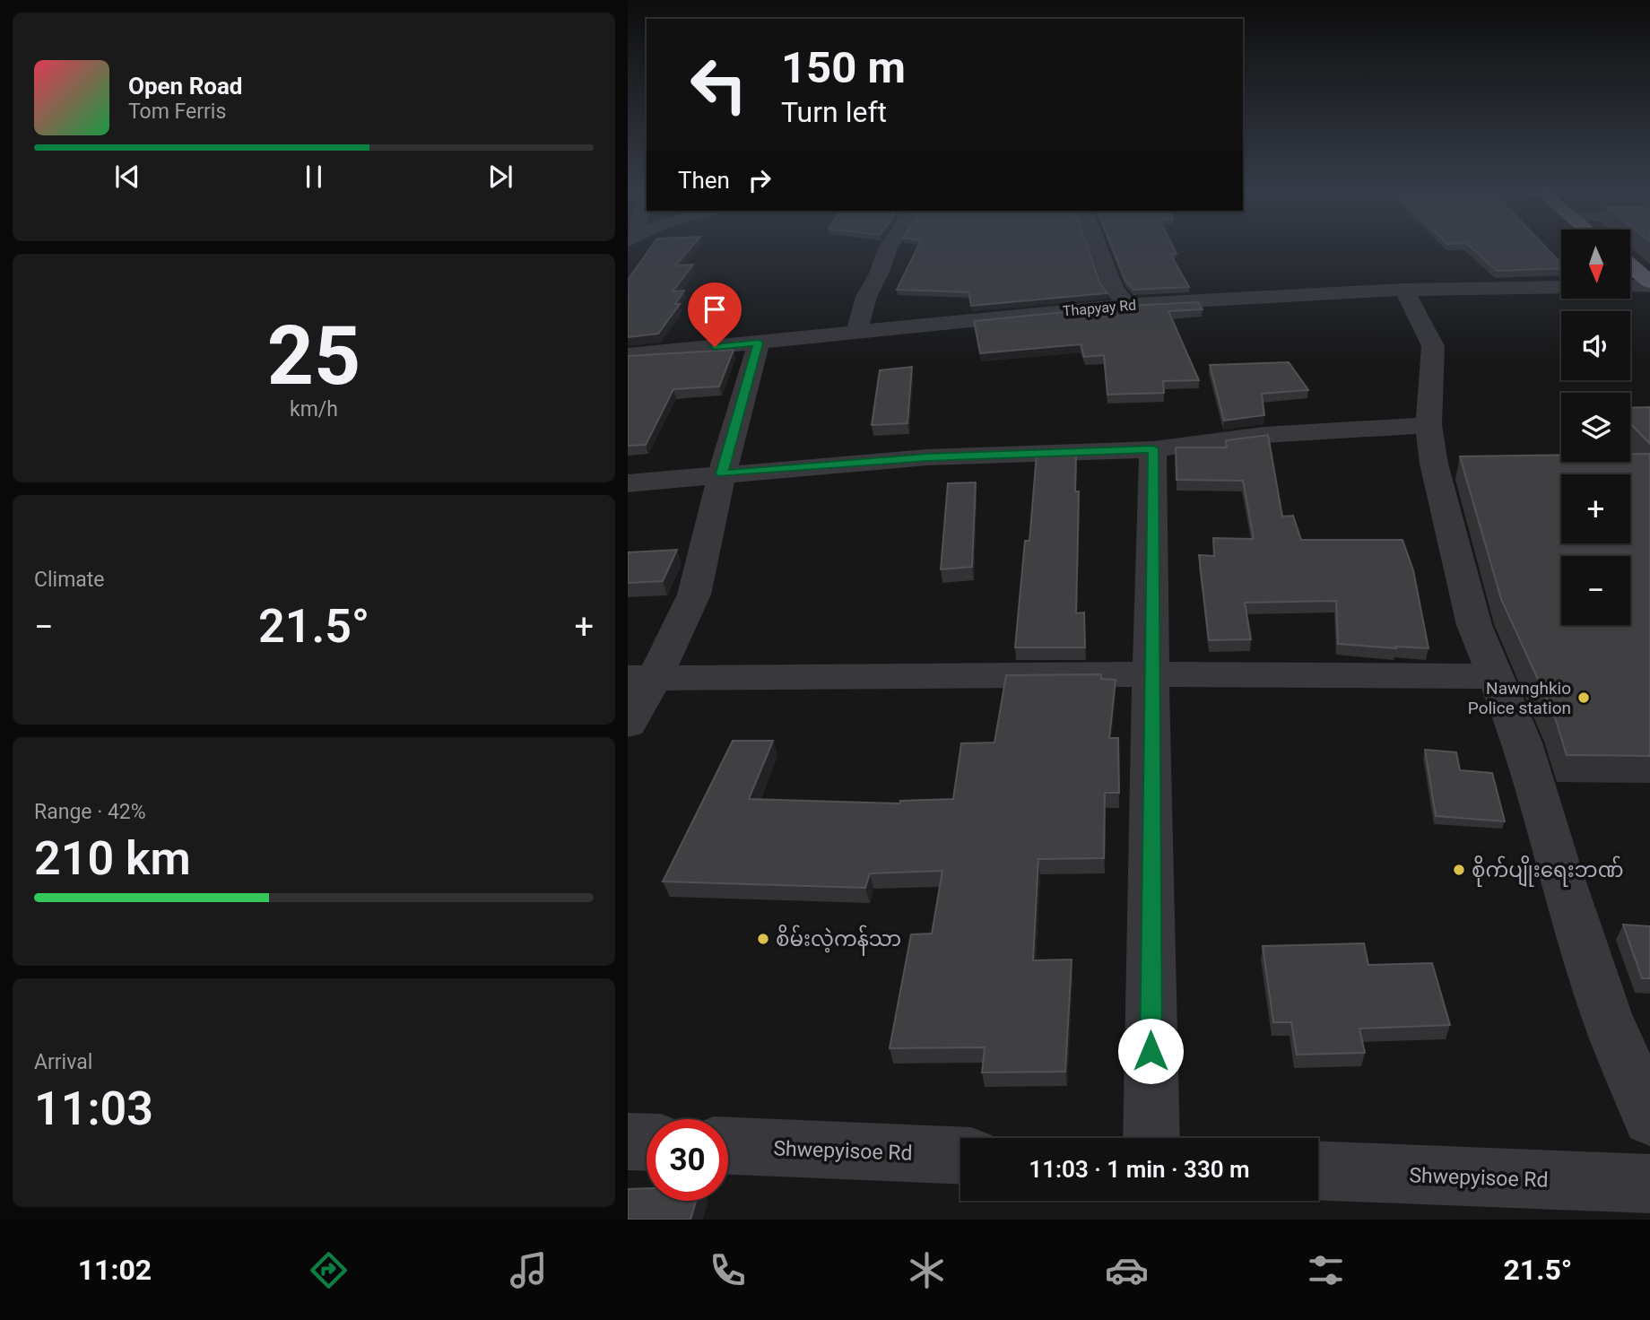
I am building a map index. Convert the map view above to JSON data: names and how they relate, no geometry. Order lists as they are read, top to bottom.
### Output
{
  "streets": {
    "street": ["Thapyay Rd", "Shwepyisoe Rd"]
  },
  "places": ["Nawnghkio Police station", "စိုက်ပျိုးရေးဘဏ်", "စိမ်းလဲ့ကန်သာ"],
  "north": "bottom",
  "page": {
    "turn": ["150 m", "Turn left"],
    "song": ["Open Road", "Tom Ferris"],
    "then": "Then",
    "map_buttons": ["+", "−"],
    "tile": [
      ["25", "km/h"],
      "Climate",
      ["Range · 42%", "210 km"],
      ["Arrival", "11:03"]
    ],
    "heat": ["−", "21.5°", "+"],
    "limit": "30",
    "trip": "11:03 · 1 min · 330 m",
    "tabs": ["11:02", "21.5°"]
  }
}
